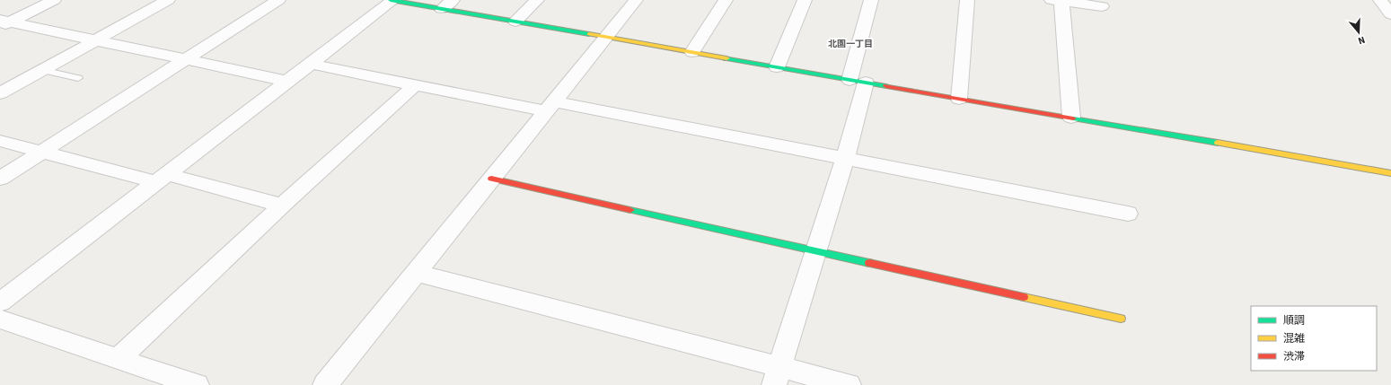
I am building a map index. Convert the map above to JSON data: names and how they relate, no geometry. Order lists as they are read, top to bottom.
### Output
{
  "districts": ["北園一丁目"],
  "legend": ["順調", "混雑", "渋滞"],
  "north": "bottom"
}
